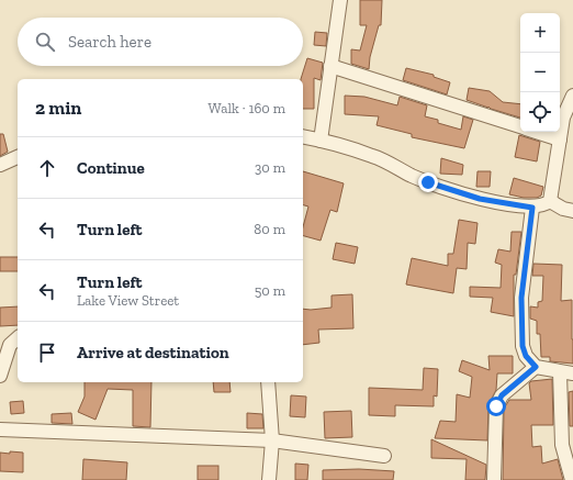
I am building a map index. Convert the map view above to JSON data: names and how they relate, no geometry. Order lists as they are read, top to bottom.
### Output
{
  "page": {
    "map_buttons": ["+", "−"],
    "search": "Search here",
    "heading": ["2 min", "Walk · 160 m"],
    "list": [
      ["Continue", "30 m"],
      ["Turn left", "80 m"],
      ["Turn left", "Lake View Street", "50 m"],
      "Arrive at destination"
    ]
  }
}
